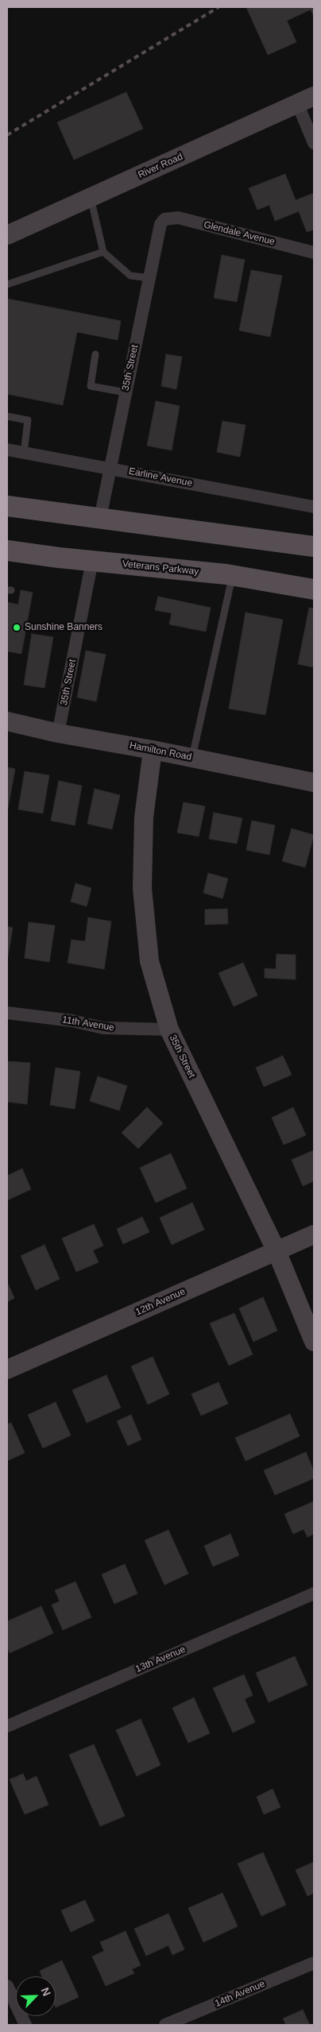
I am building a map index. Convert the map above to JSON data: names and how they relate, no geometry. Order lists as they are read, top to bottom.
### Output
{
  "streets": {
    "main road": ["Veterans Parkway"],
    "street": [
      "River Road",
      "Glendale Avenue",
      "35th Street",
      "Earline Avenue",
      "Hamilton Road",
      "11th Avenue",
      "12th Avenue",
      "13th Avenue",
      "14th Avenue"
    ]
  },
  "crossings": [
    ["Glendale Avenue", "35th Street"],
    ["35th Street", "Earline Avenue"],
    ["35th Street", "Veterans Parkway"],
    ["35th Street", "Hamilton Road"],
    ["35th Street", "11th Avenue"],
    ["35th Street", "12th Avenue"]
  ],
  "places": ["Sunshine Banners"],
  "north": "top right"
}
